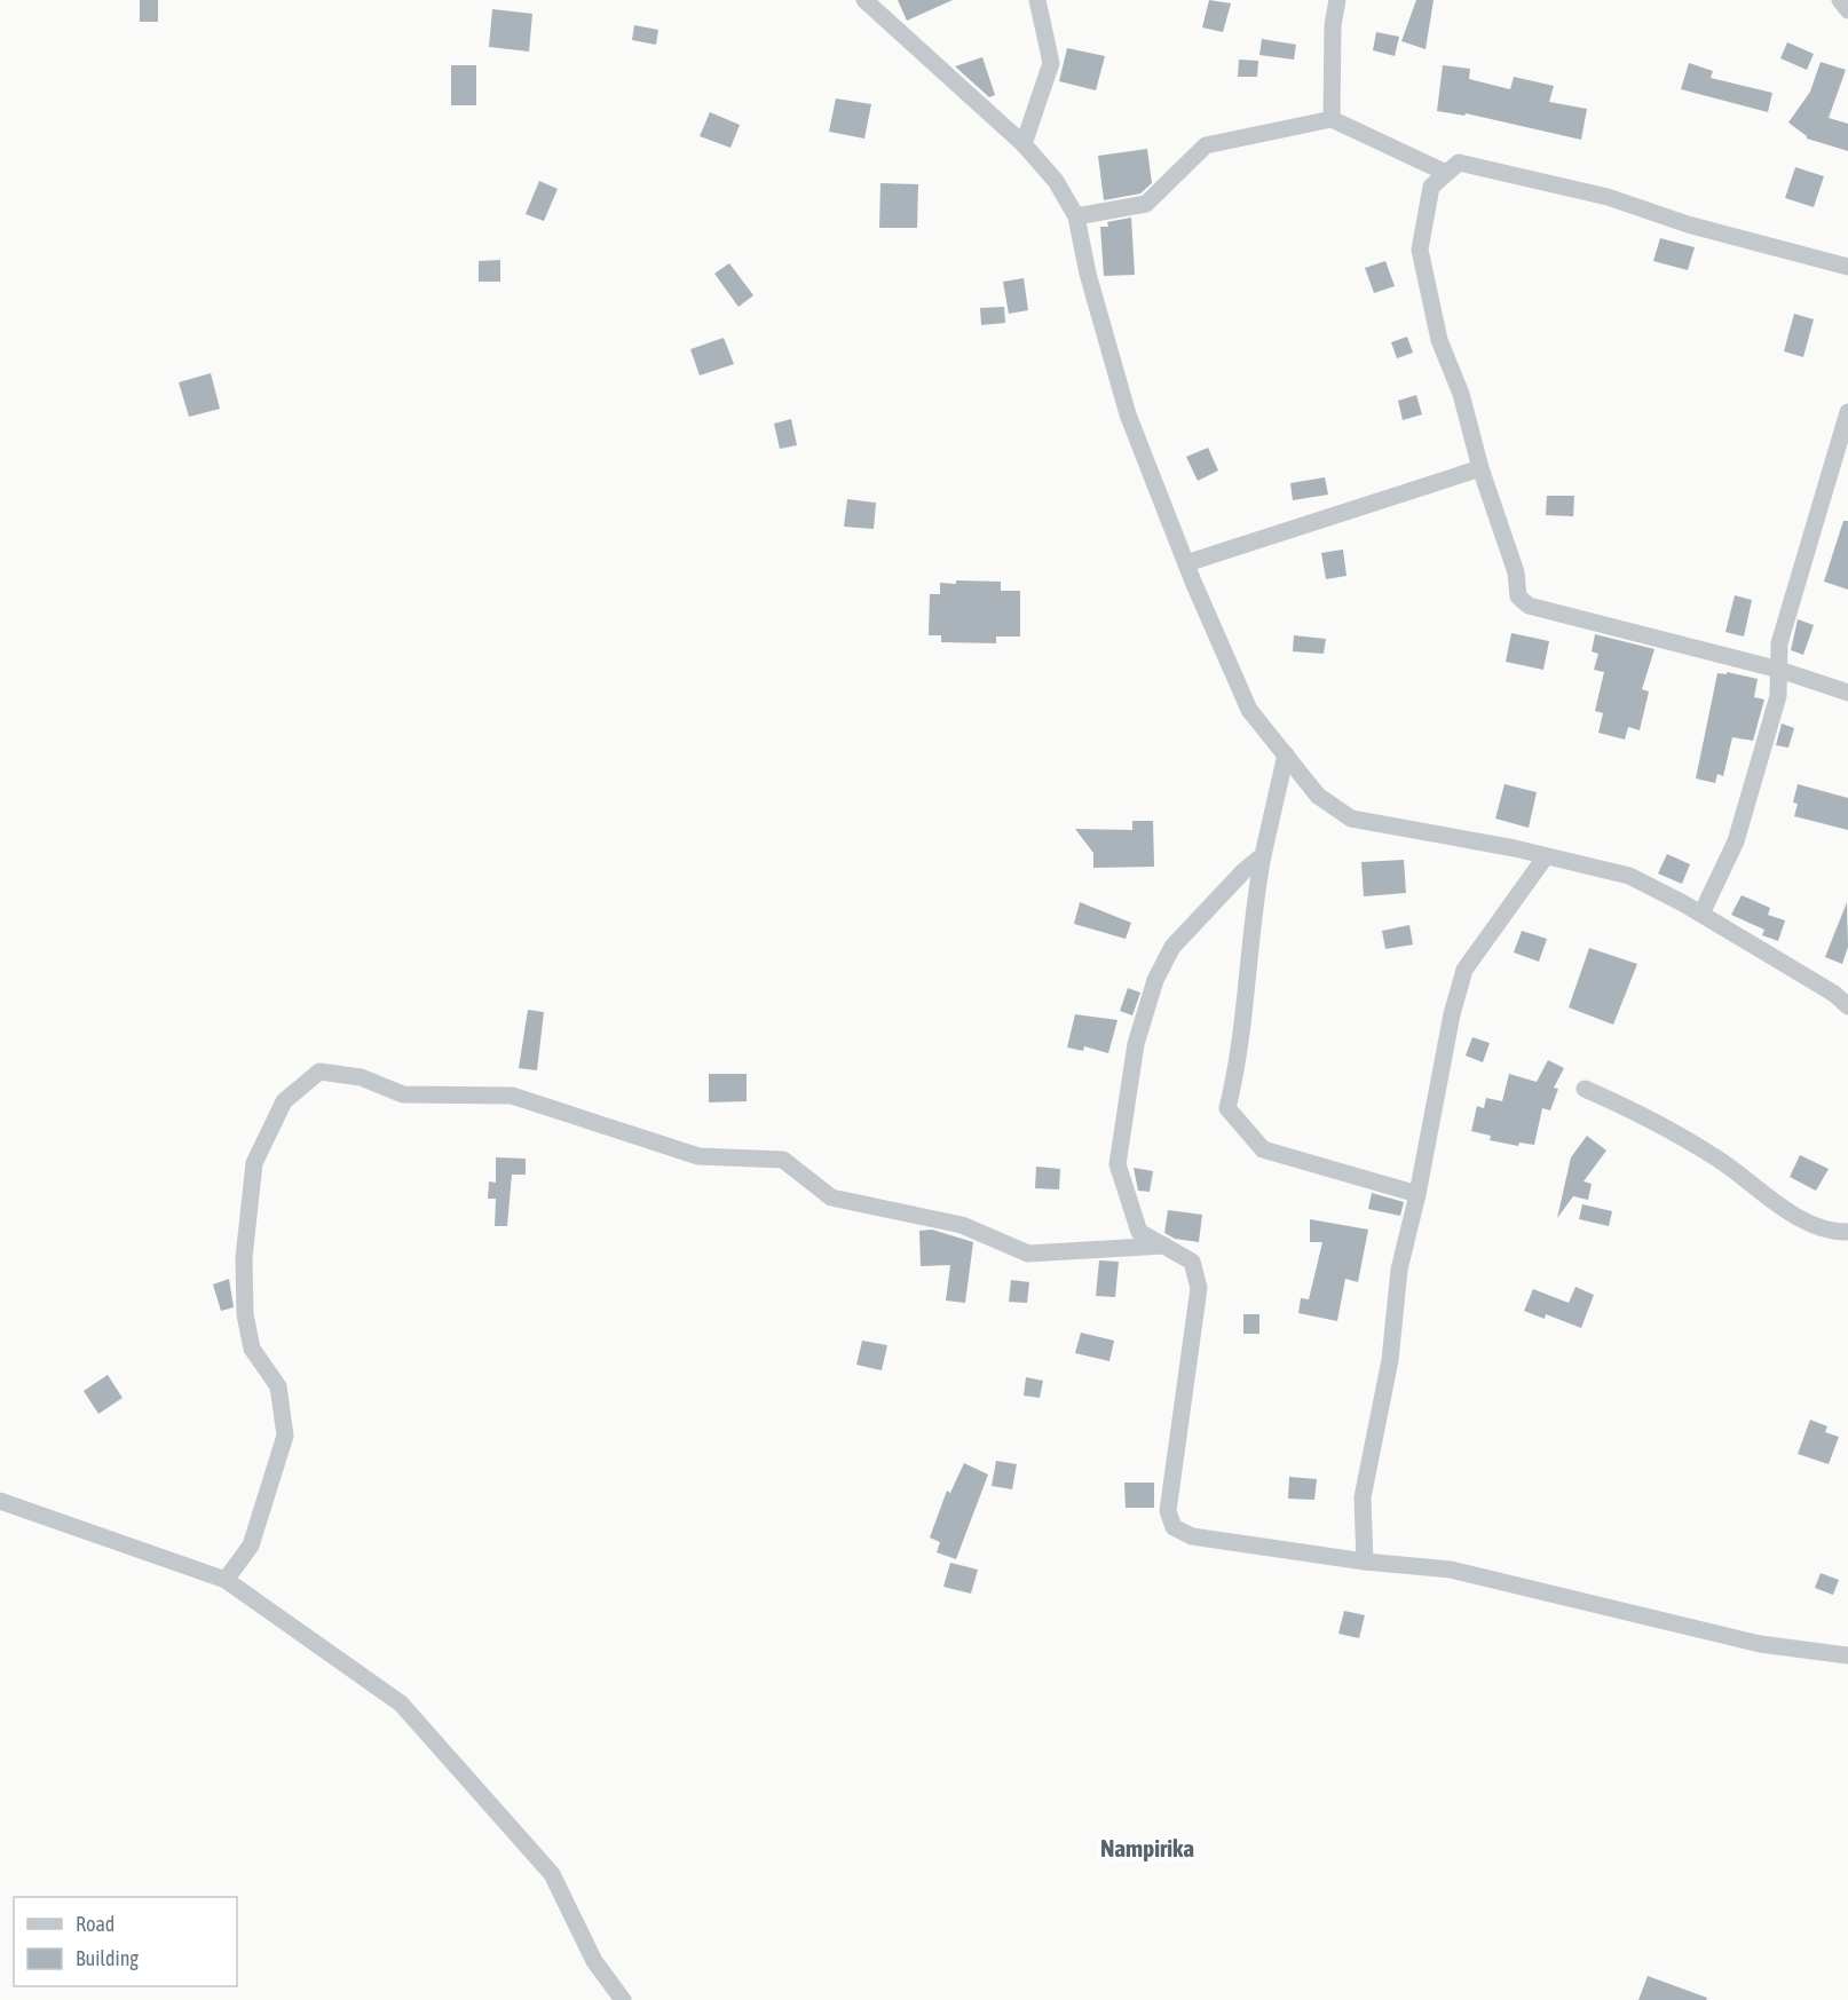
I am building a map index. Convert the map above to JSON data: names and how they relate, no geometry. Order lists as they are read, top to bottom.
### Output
{
  "districts": ["Nampirika"],
  "legend": ["Road", "Building"]
}
